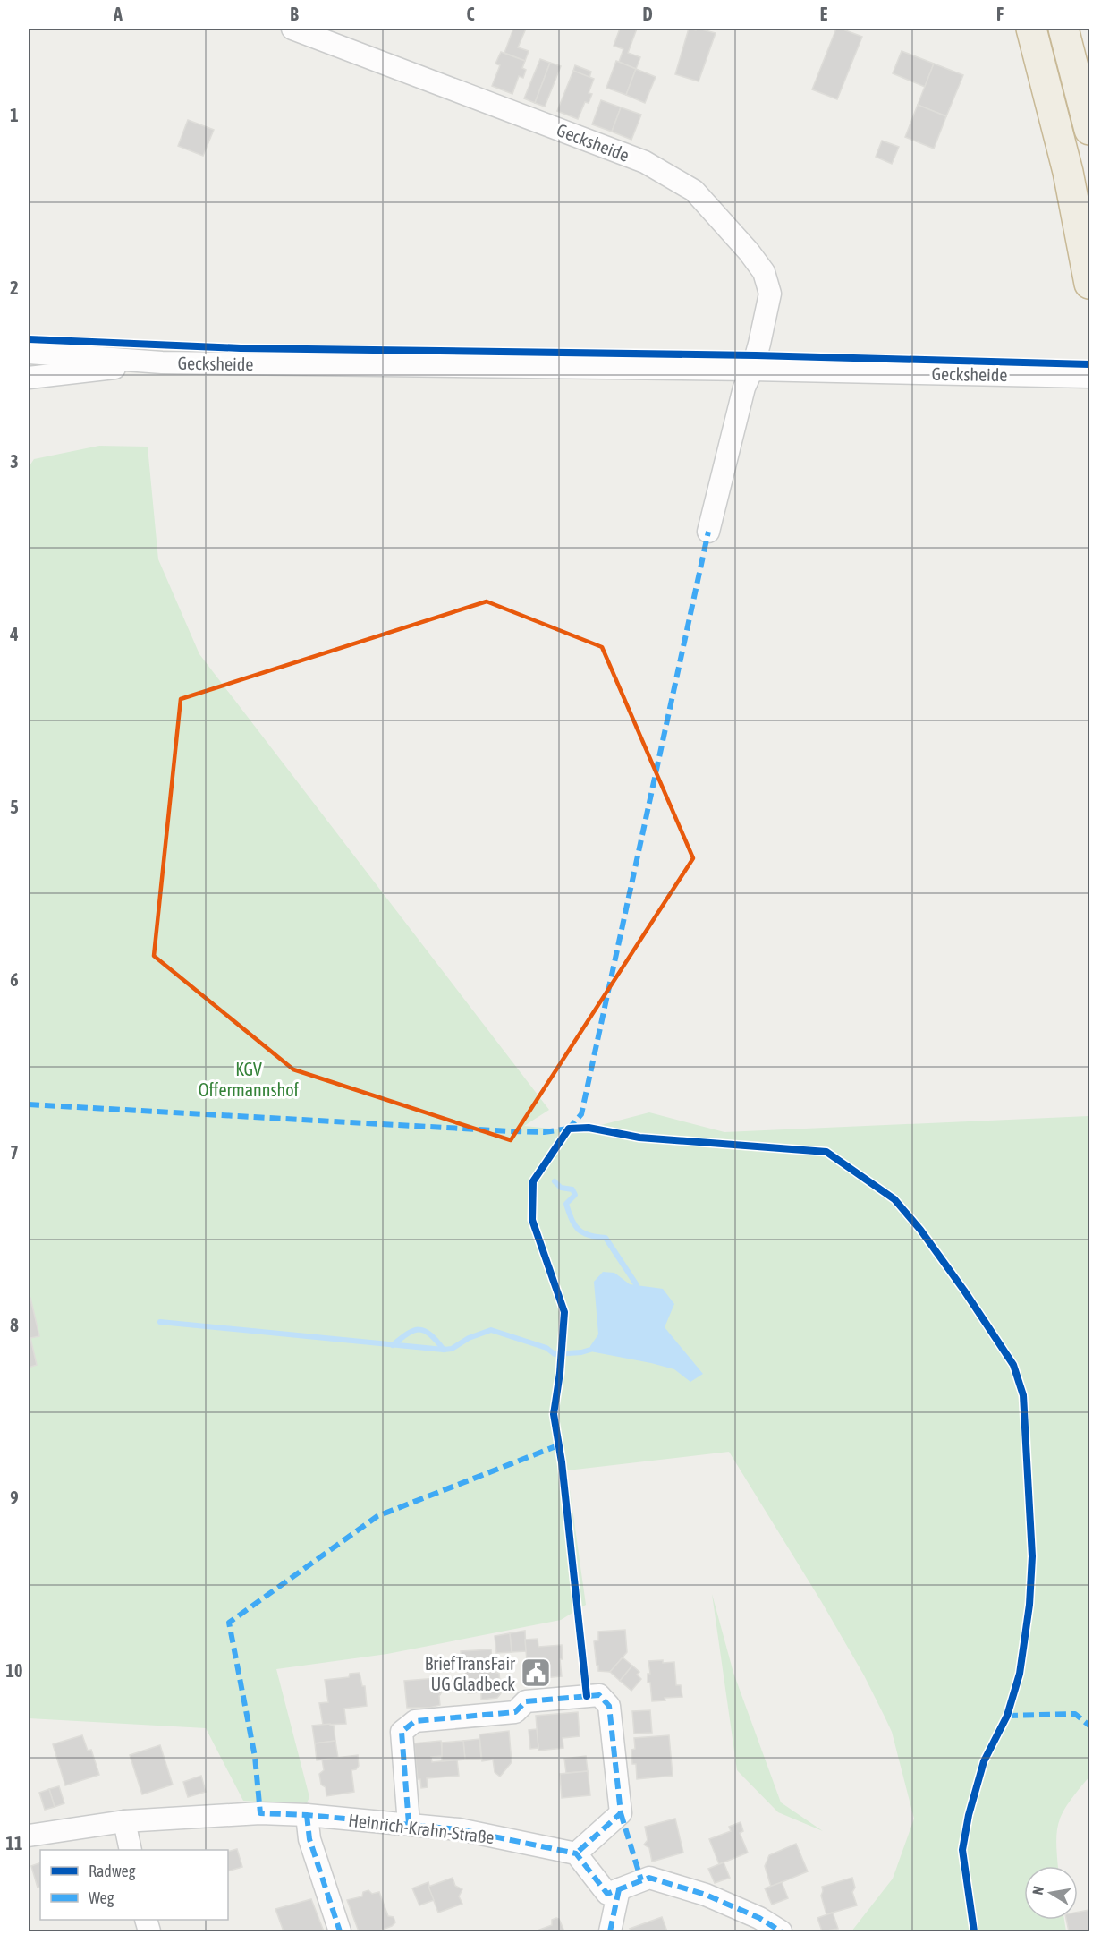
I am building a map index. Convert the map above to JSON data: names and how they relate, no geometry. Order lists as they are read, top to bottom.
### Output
{
  "streets": {
    "street": ["Gecksheide", "Heinrich-Krahn-Straße"]
  },
  "parks": ["KGV Offermannshof"],
  "places": {
    "public building": ["BriefTransFair UG Gladbeck"]
  },
  "legend": ["Radweg", "Weg"],
  "north": "left",
  "grid": {
    "columns": [
      "A",
      "B",
      "C",
      "D",
      "E",
      "F"
    ],
    "rows": [
      "1",
      "2",
      "3",
      "4",
      "5",
      "6",
      "7",
      "8",
      "9",
      "10",
      "11"
    ]
  }
}
